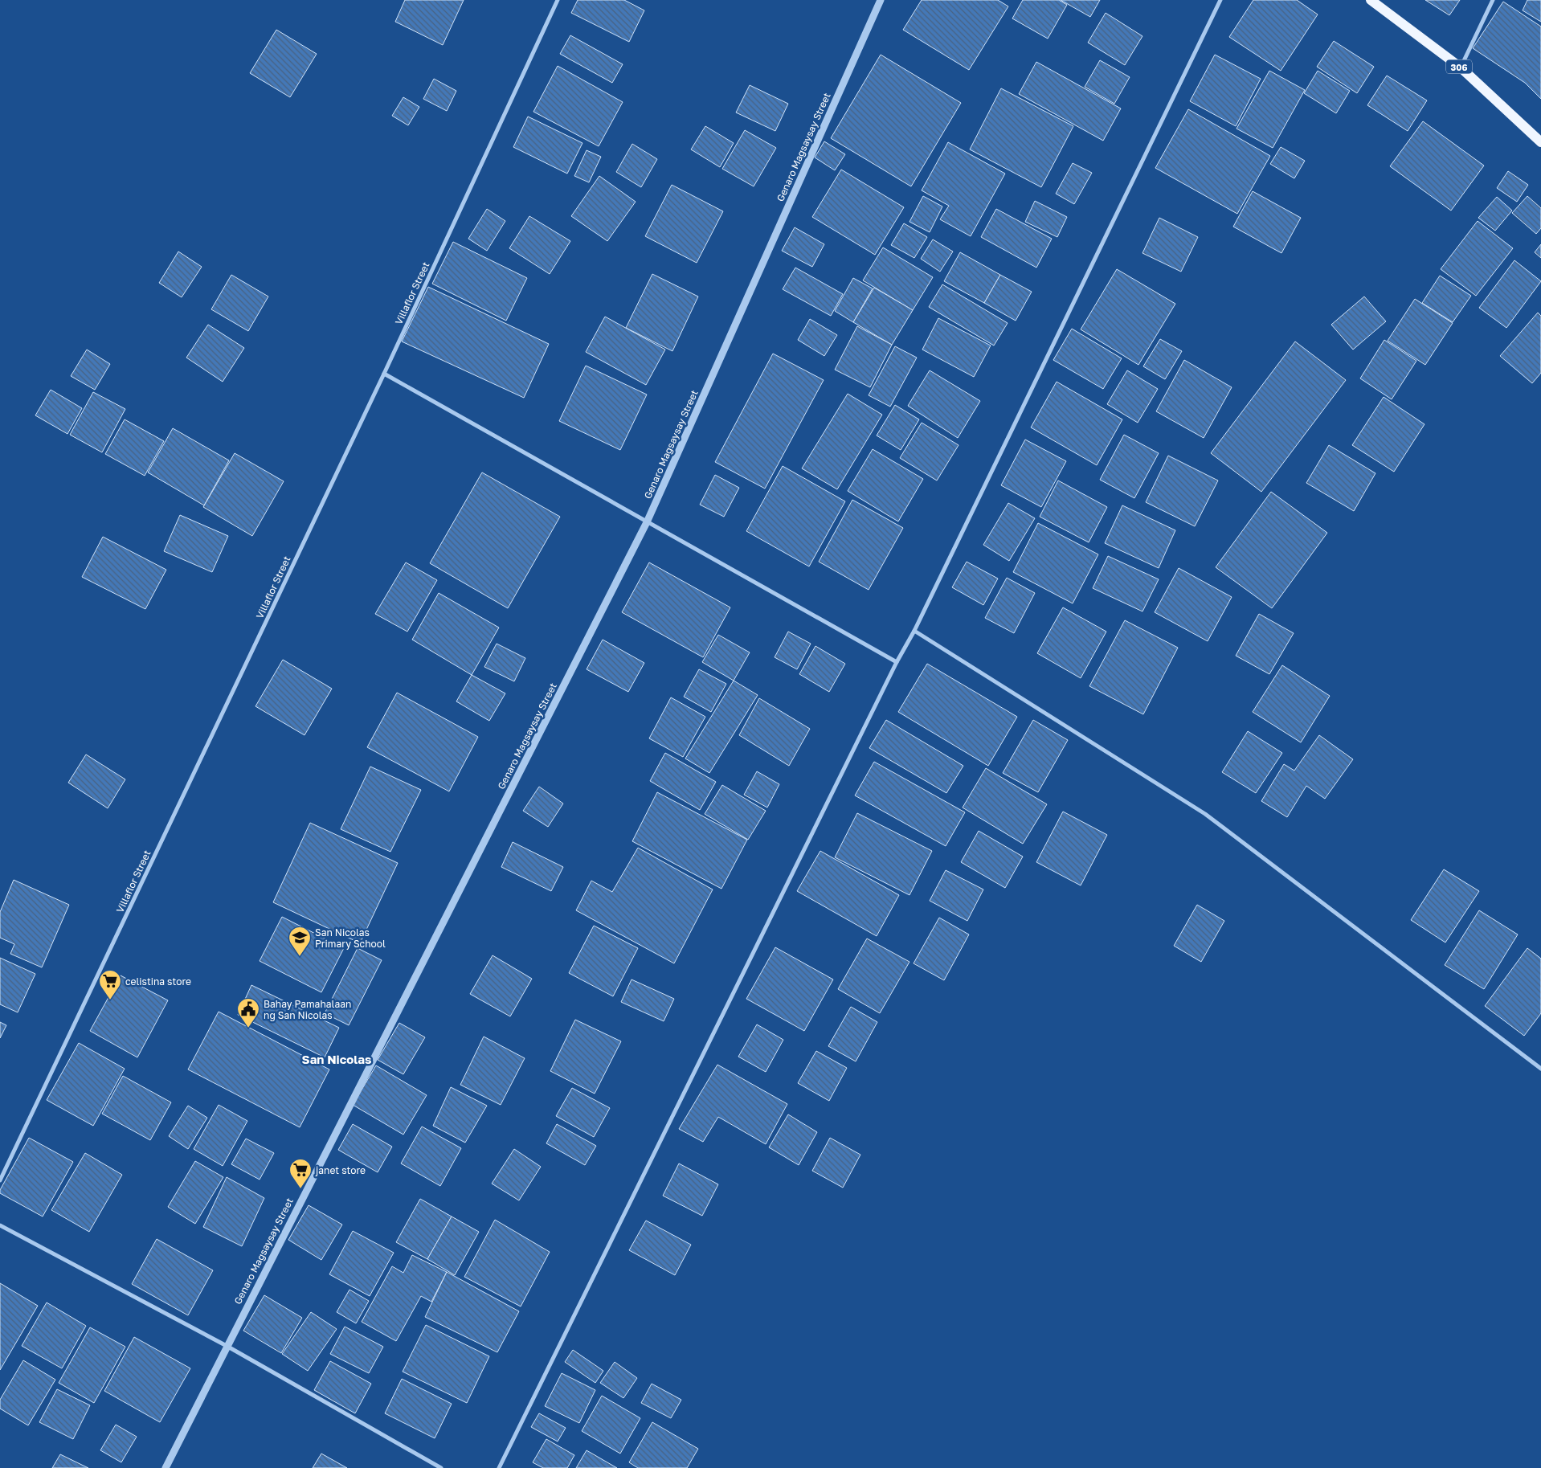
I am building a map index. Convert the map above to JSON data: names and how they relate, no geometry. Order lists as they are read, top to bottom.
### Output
{
  "streets": {
    "main road": ["306"],
    "street": ["Genaro Magsaysay Street", "Villaflor Street"]
  },
  "districts": ["San Nicolas"],
  "places": {
    "school or university": ["San Nicolas Primary School"],
    "supermarket": ["celistina store", "janet store"],
    "public building": ["Bahay Pamahalaan ng San Nicolas"]
  }
}
